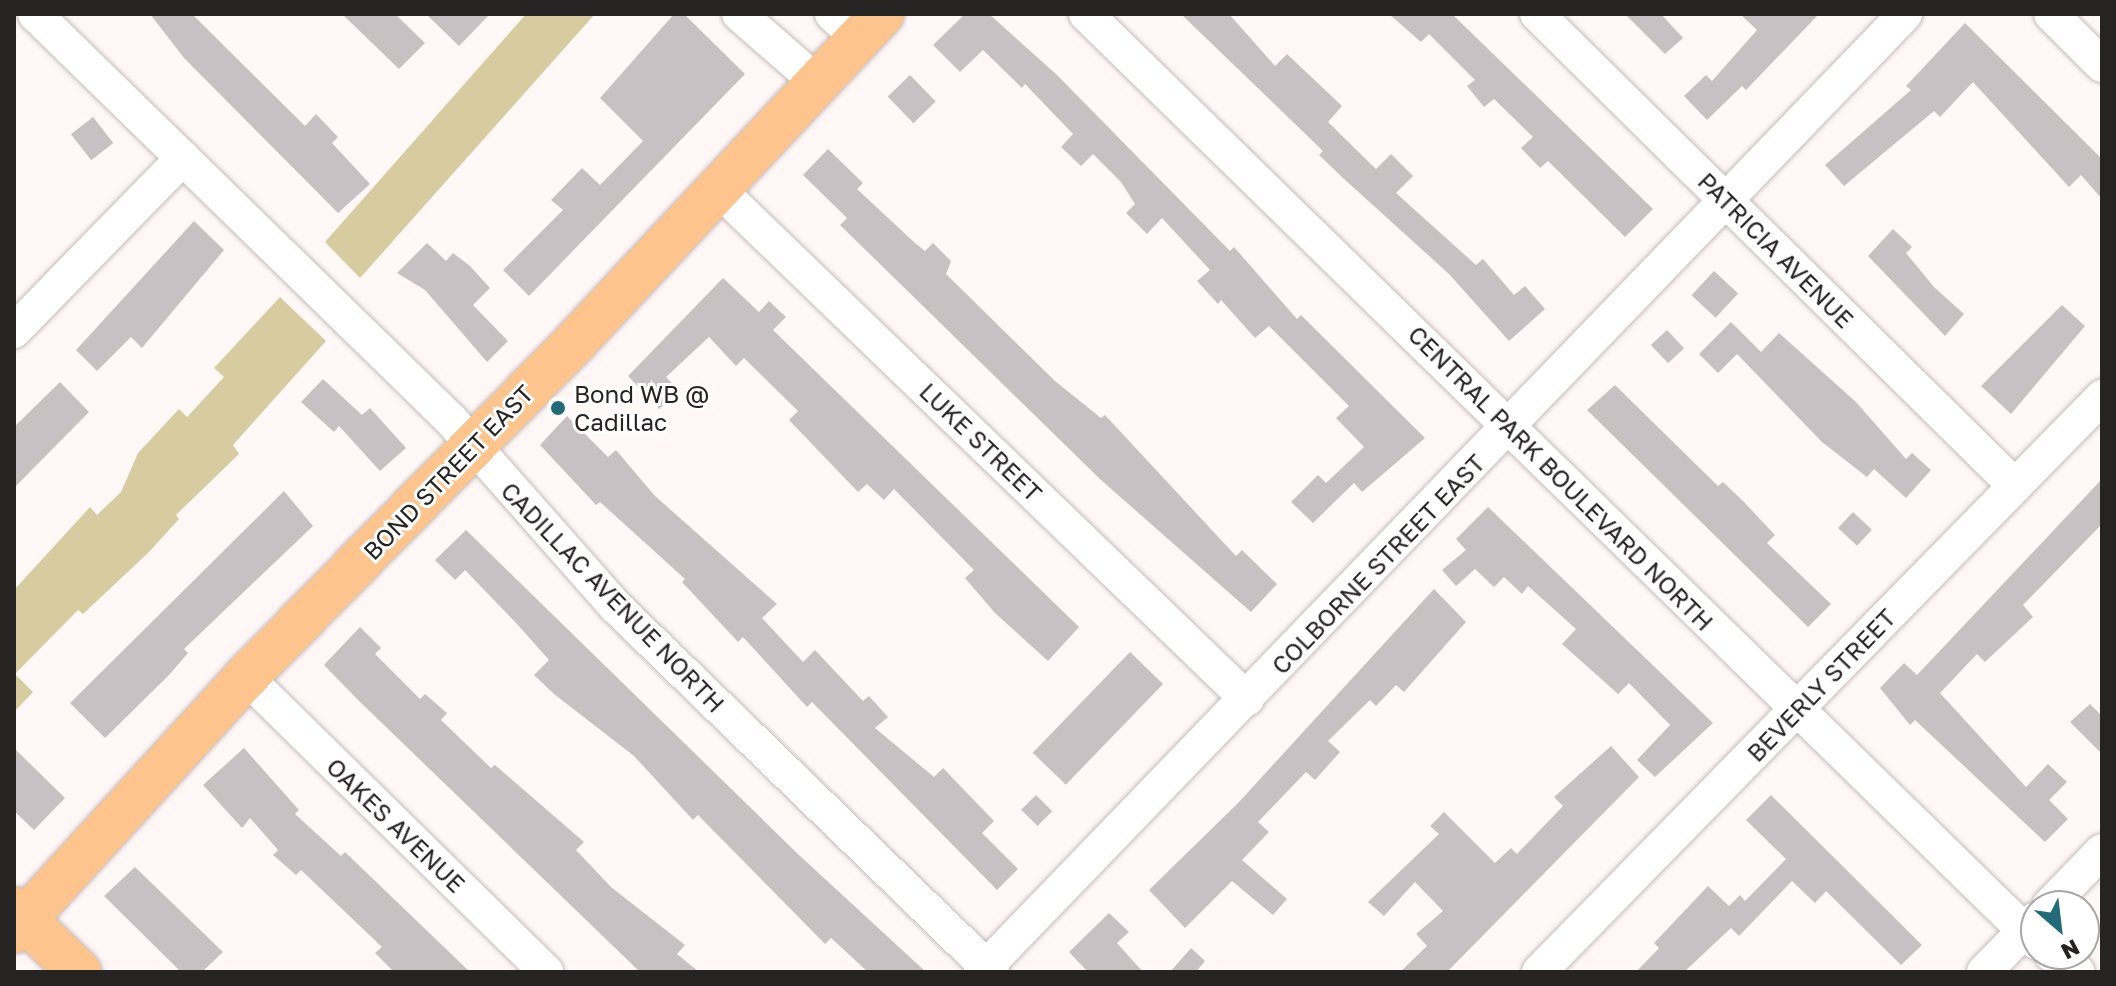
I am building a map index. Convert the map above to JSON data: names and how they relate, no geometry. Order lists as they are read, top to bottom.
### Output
{
  "streets": {
    "main road": ["BOND STREET EAST"],
    "street": [
      "PATRICIA AVENUE",
      "LUKE STREET",
      "CENTRAL PARK BOULEVARD NORTH",
      "COLBORNE STREET EAST",
      "CADILLAC AVENUE NORTH",
      "BEVERLY STREET",
      "OAKES AVENUE"
    ]
  },
  "crossings": [
    ["PATRICIA AVENUE", "COLBORNE STREET EAST"],
    ["PATRICIA AVENUE", "BEVERLY STREET"],
    ["LUKE STREET", "BOND STREET EAST"],
    ["LUKE STREET", "COLBORNE STREET EAST"],
    ["BOND STREET EAST", "CADILLAC AVENUE NORTH"],
    ["BOND STREET EAST", "OAKES AVENUE"],
    ["CENTRAL PARK BOULEVARD NORTH", "COLBORNE STREET EAST"],
    ["CENTRAL PARK BOULEVARD NORTH", "BEVERLY STREET"],
    ["COLBORNE STREET EAST", "CADILLAC AVENUE NORTH"]
  ],
  "places": ["Bond WB @ Cadillac"],
  "north": "bottom right"
}
